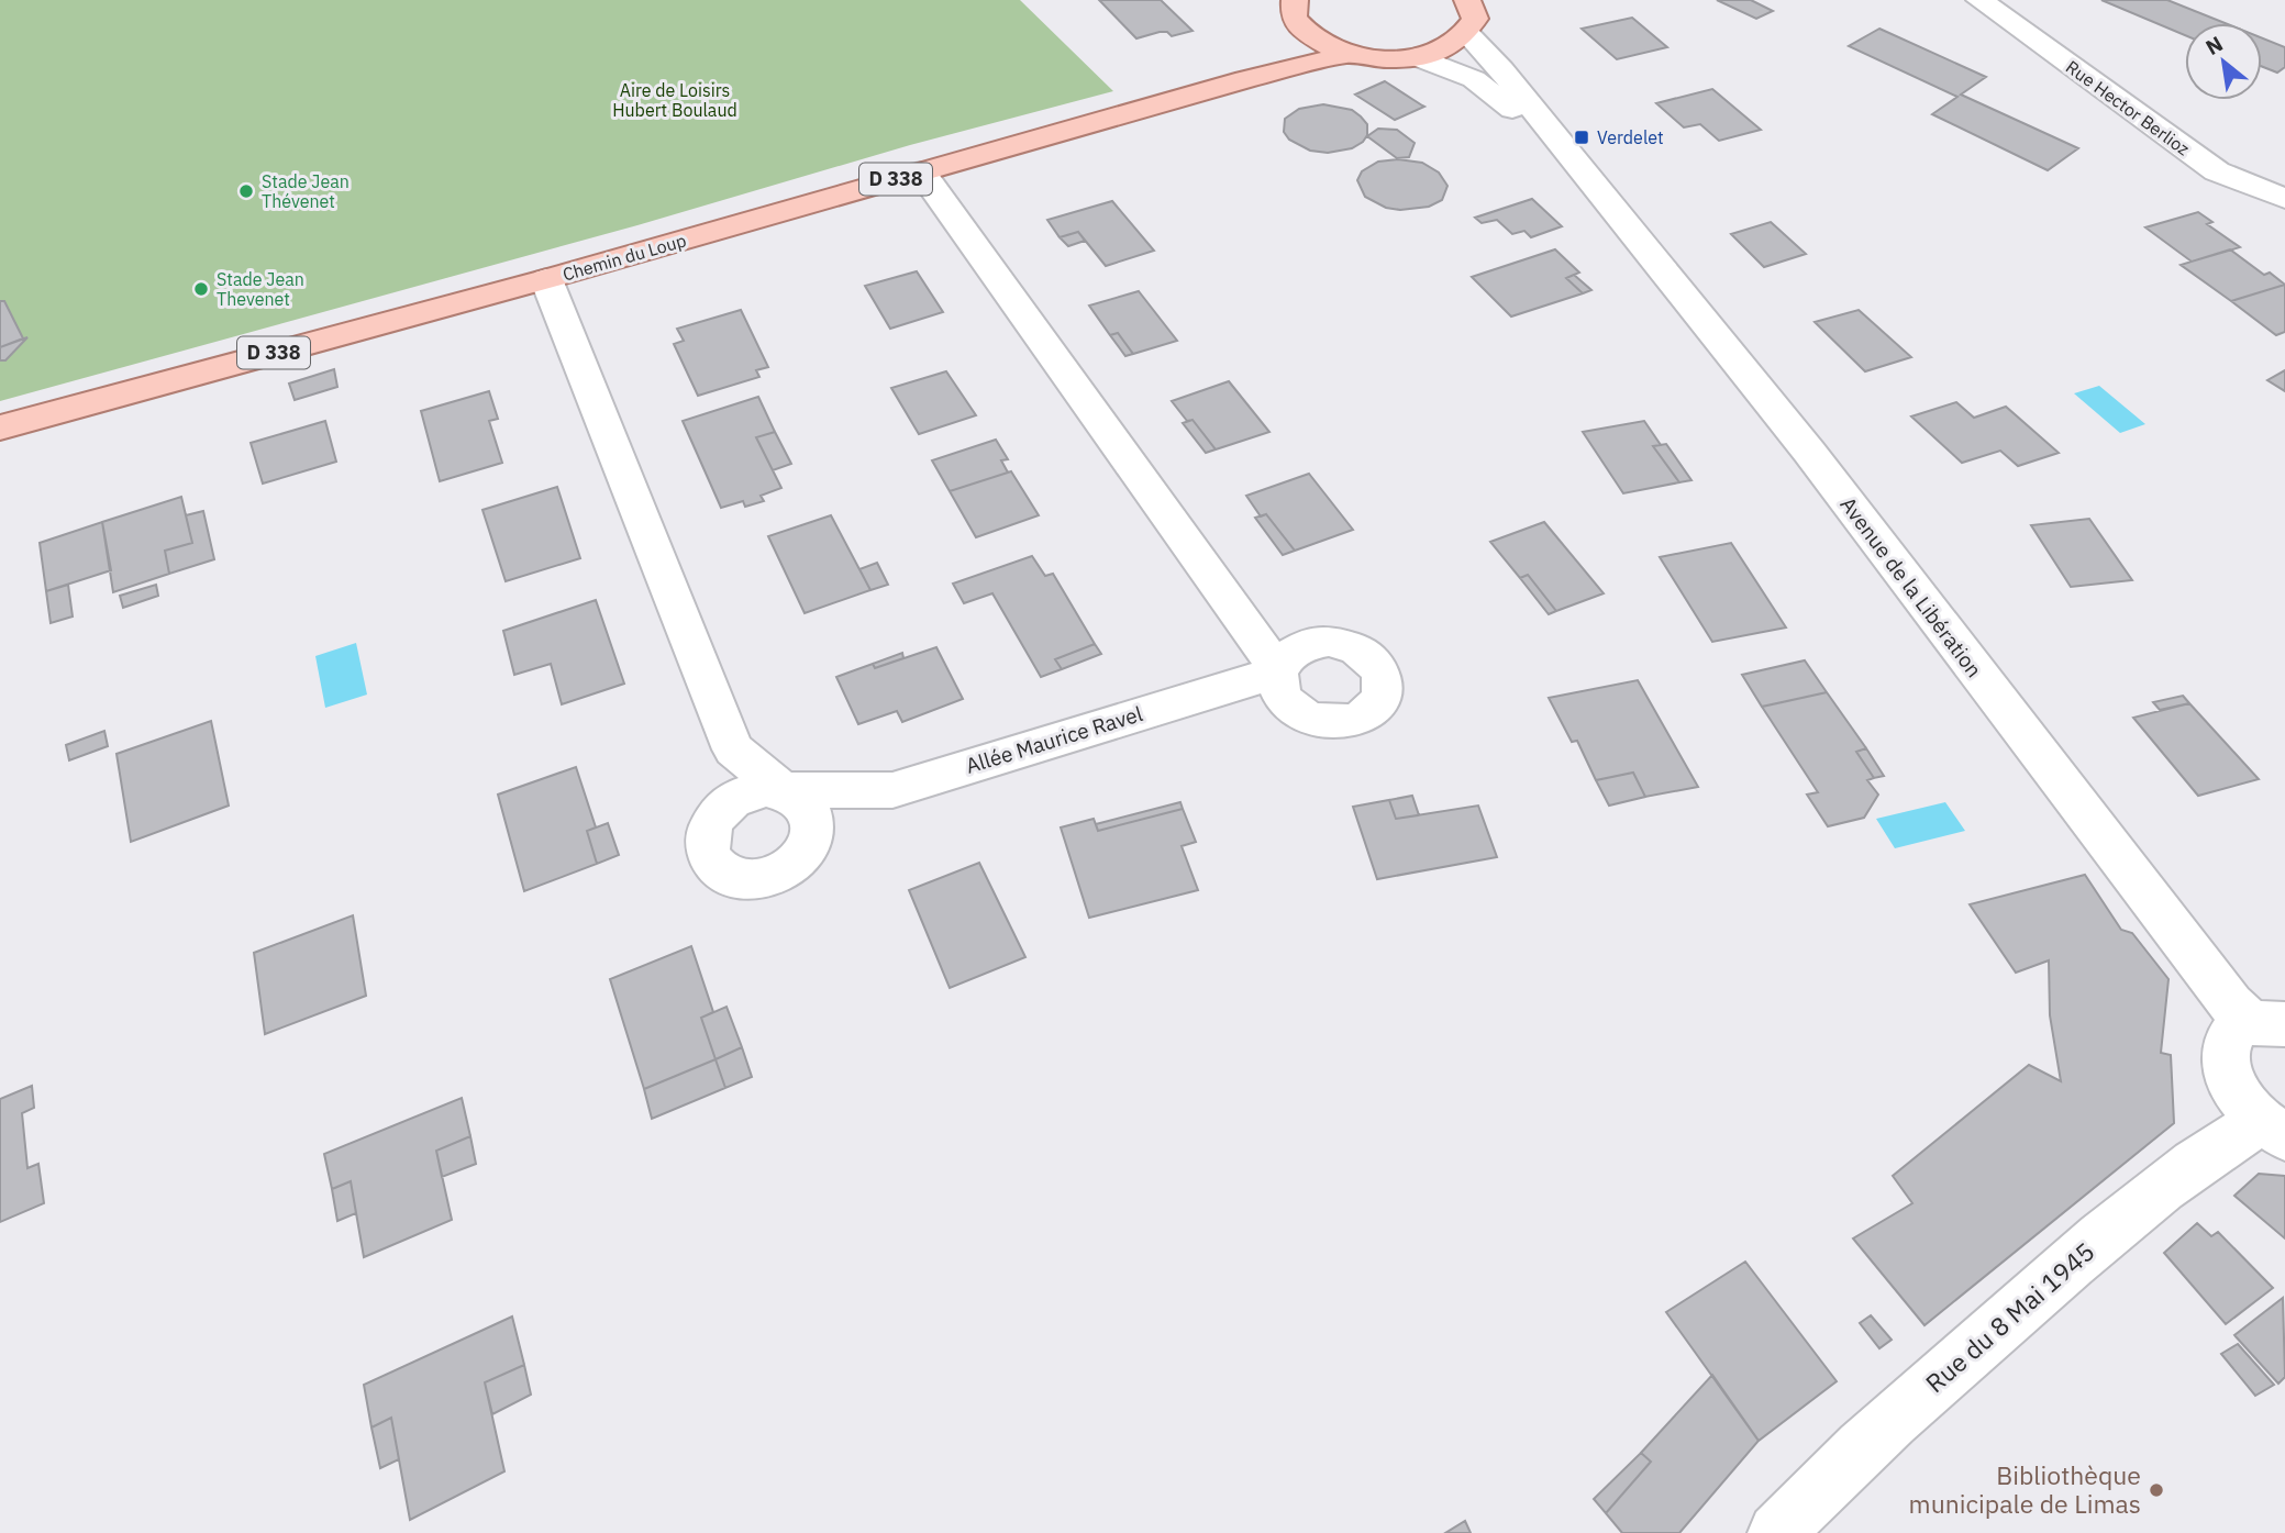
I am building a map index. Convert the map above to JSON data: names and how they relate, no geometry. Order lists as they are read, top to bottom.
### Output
{
  "streets": {
    "main road": ["D 338", "Chemin du Loup"],
    "street": [
      "Rue Hector Berlioz",
      "Avenue de la Libération",
      "Allée Maurice Ravel",
      "Rue du 8 Mai 1945"
    ]
  },
  "crossings": [
    ["Chemin du Loup", "Allée Maurice Ravel"]
  ],
  "parks": ["Aire de Loisirs Hubert Boulaud"],
  "places": {
    "transit": ["Verdelet"],
    "other": ["Stade Jean Thévenet", "Stade Jean Thevenet", "Bibliothèque municipale de Limas"]
  },
  "north": "top left"
}
